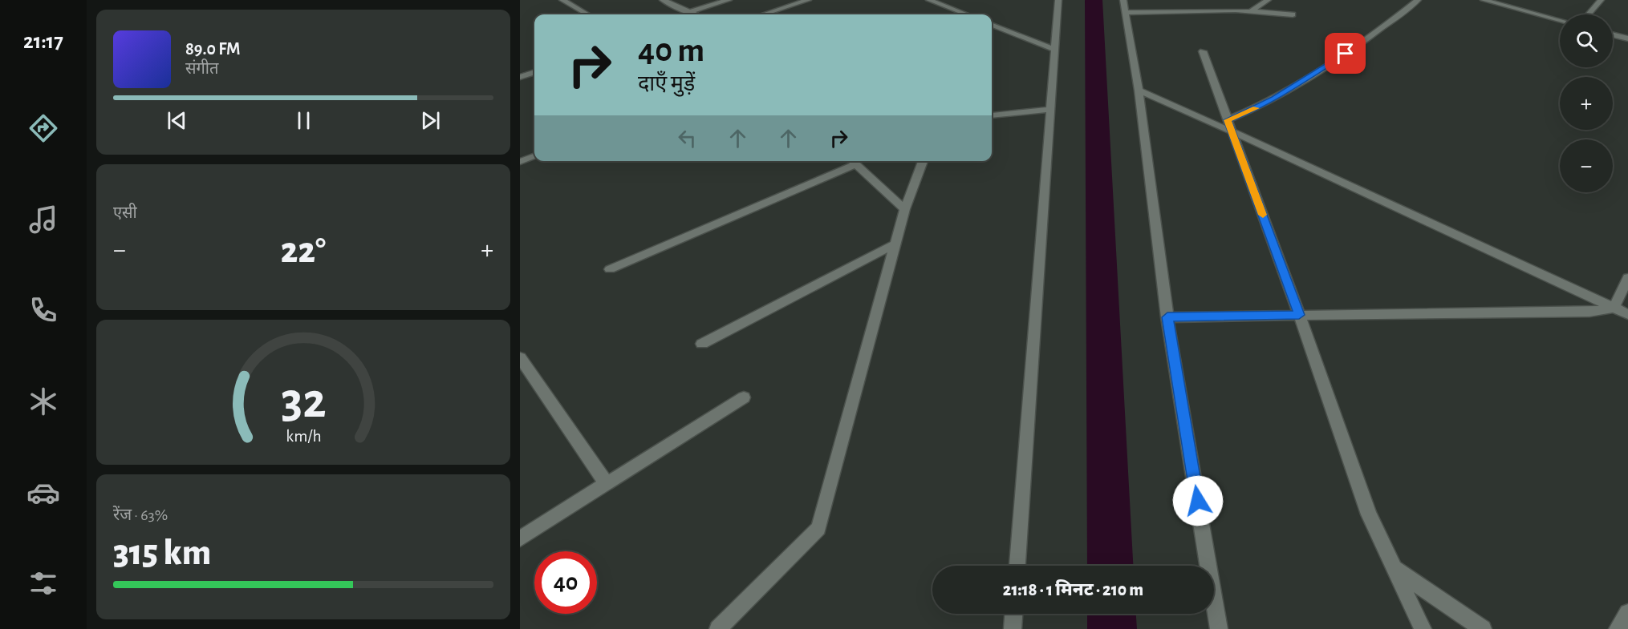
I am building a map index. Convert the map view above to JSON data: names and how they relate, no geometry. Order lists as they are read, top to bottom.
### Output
{
  "page": {
    "tabs": "21:17",
    "map_buttons": ["+", "−"],
    "turn": ["40 m", "दाएँ मुड़ें"],
    "song": ["89.0 FM", "संगीत"],
    "tile": [
      "एसी",
      ["रेंज · 63%", "315 km"]
    ],
    "heat": ["−", "22°", "+"],
    "limit": "40",
    "trip": "21:18 · 1 मिनट · 210 m",
    "gauge": ["32", "km/h"]
  }
}
